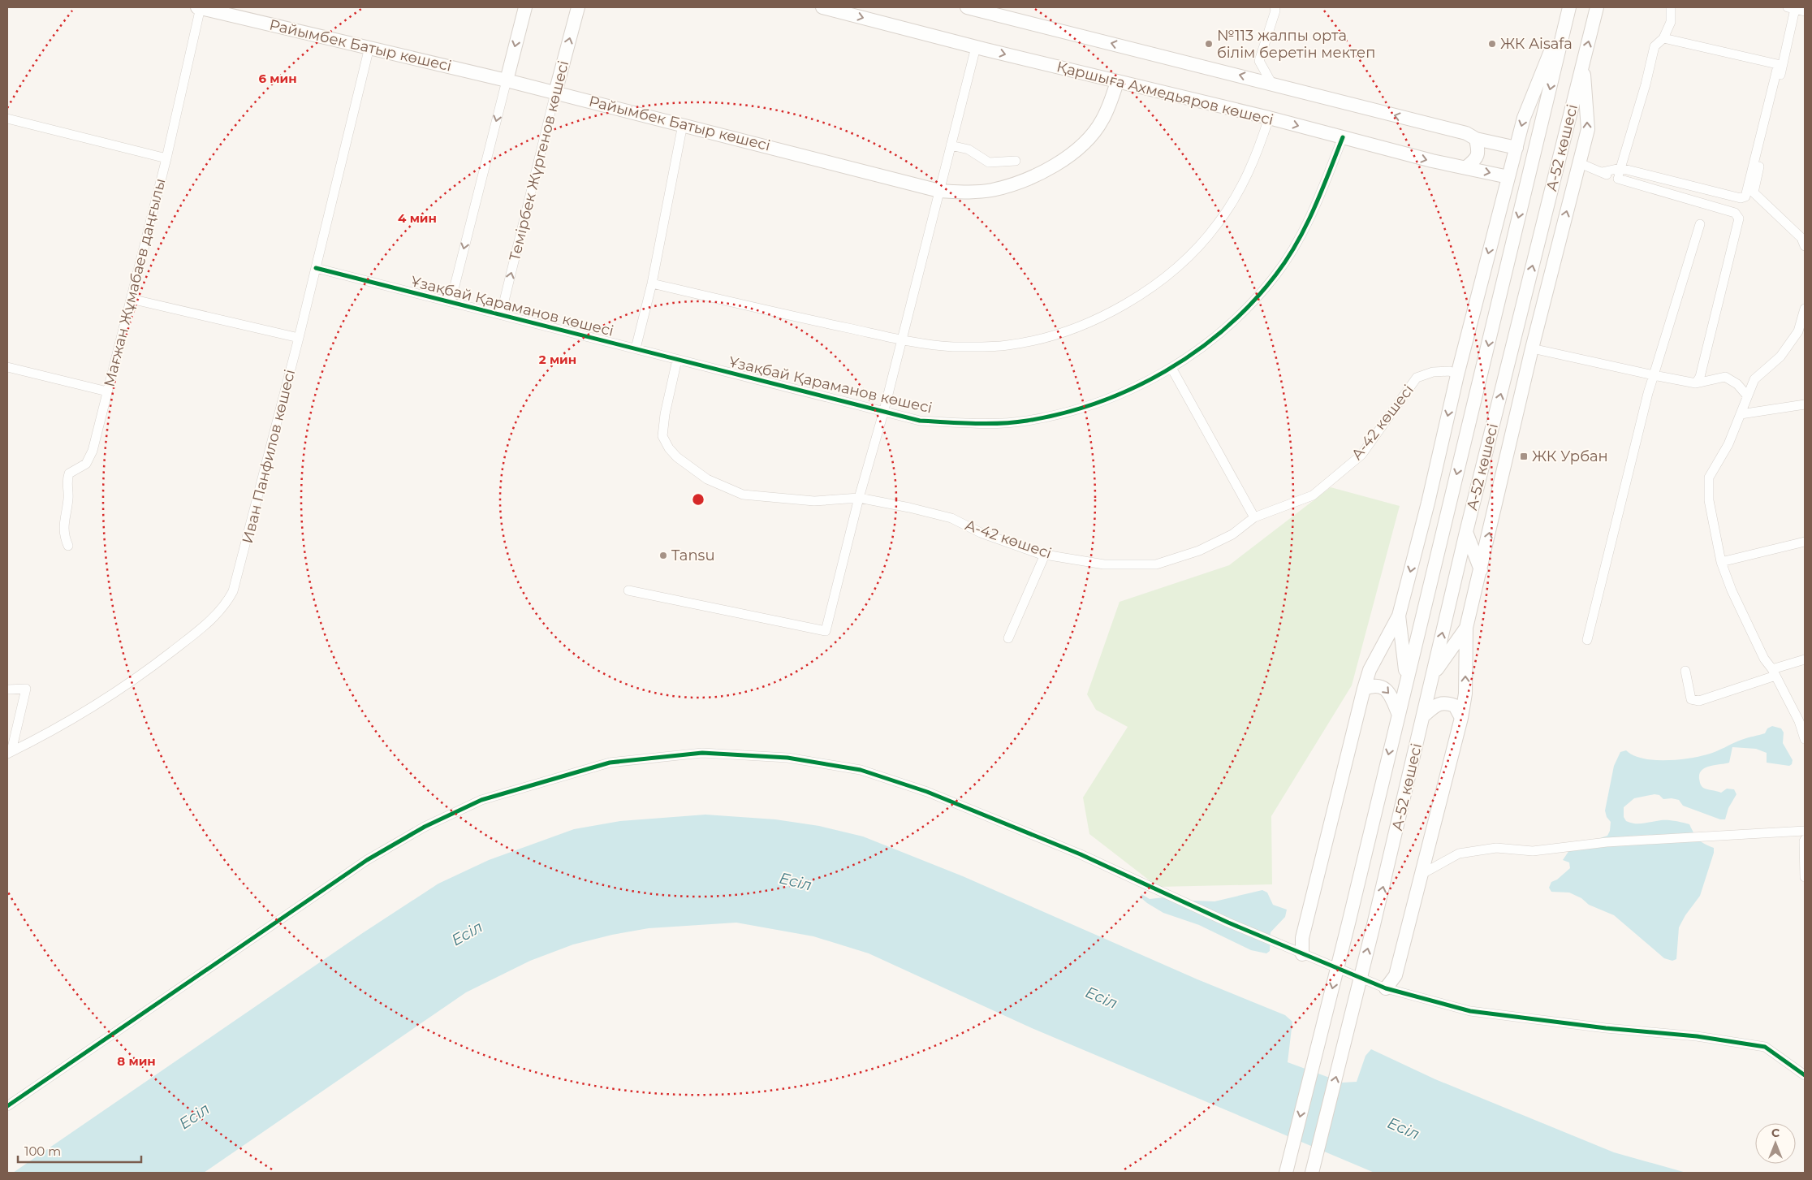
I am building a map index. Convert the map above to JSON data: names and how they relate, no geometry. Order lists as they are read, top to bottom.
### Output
{
  "streets": {
    "street": [
      "Райымбек Батыр көшесі",
      "Қаршыға Ахмедьяров көшесі",
      "А-52 көшесі",
      "Темірбек Жүргенов көшесі",
      "Мағжан Жұмабаев даңғылы",
      "Ұзақбай Қараманов көшесі",
      "А-42 көшесі",
      "Иван Панфилов көшесі"
    ]
  },
  "crossings": [
    ["Райымбек Батыр көшесі", "Қаршыға Ахмедьяров көшесі"],
    ["Райымбек Батыр көшесі", "Темірбек Жүргенов көшесі"],
    ["Райымбек Батыр көшесі", "Мағжан Жұмабаев даңғылы"],
    ["Райымбек Батыр көшесі", "Иван Панфилов көшесі"],
    ["Қаршыға Ахмедьяров көшесі", "Ұзақбай Қараманов көшесі"],
    ["Темірбек Жүргенов көшесі", "Ұзақбай Қараманов көшесі"],
    ["Ұзақбай Қараманов көшесі", "А-42 көшесі"],
    ["Ұзақбай Қараманов көшесі", "Иван Панфилов көшесі"]
  ],
  "water": ["Есіл"],
  "places": {
    "other": ["№113 жалпы орта білім беретін мектеп", "ЖК Aisafa", "Tansu"],
    "transit": ["ЖК Урбан"]
  },
  "scale_bar": "100 m",
  "north": "top",
  "rings": [
    "6 мин",
    "4 мин",
    "2 мин",
    "8 мин"
  ]
}
